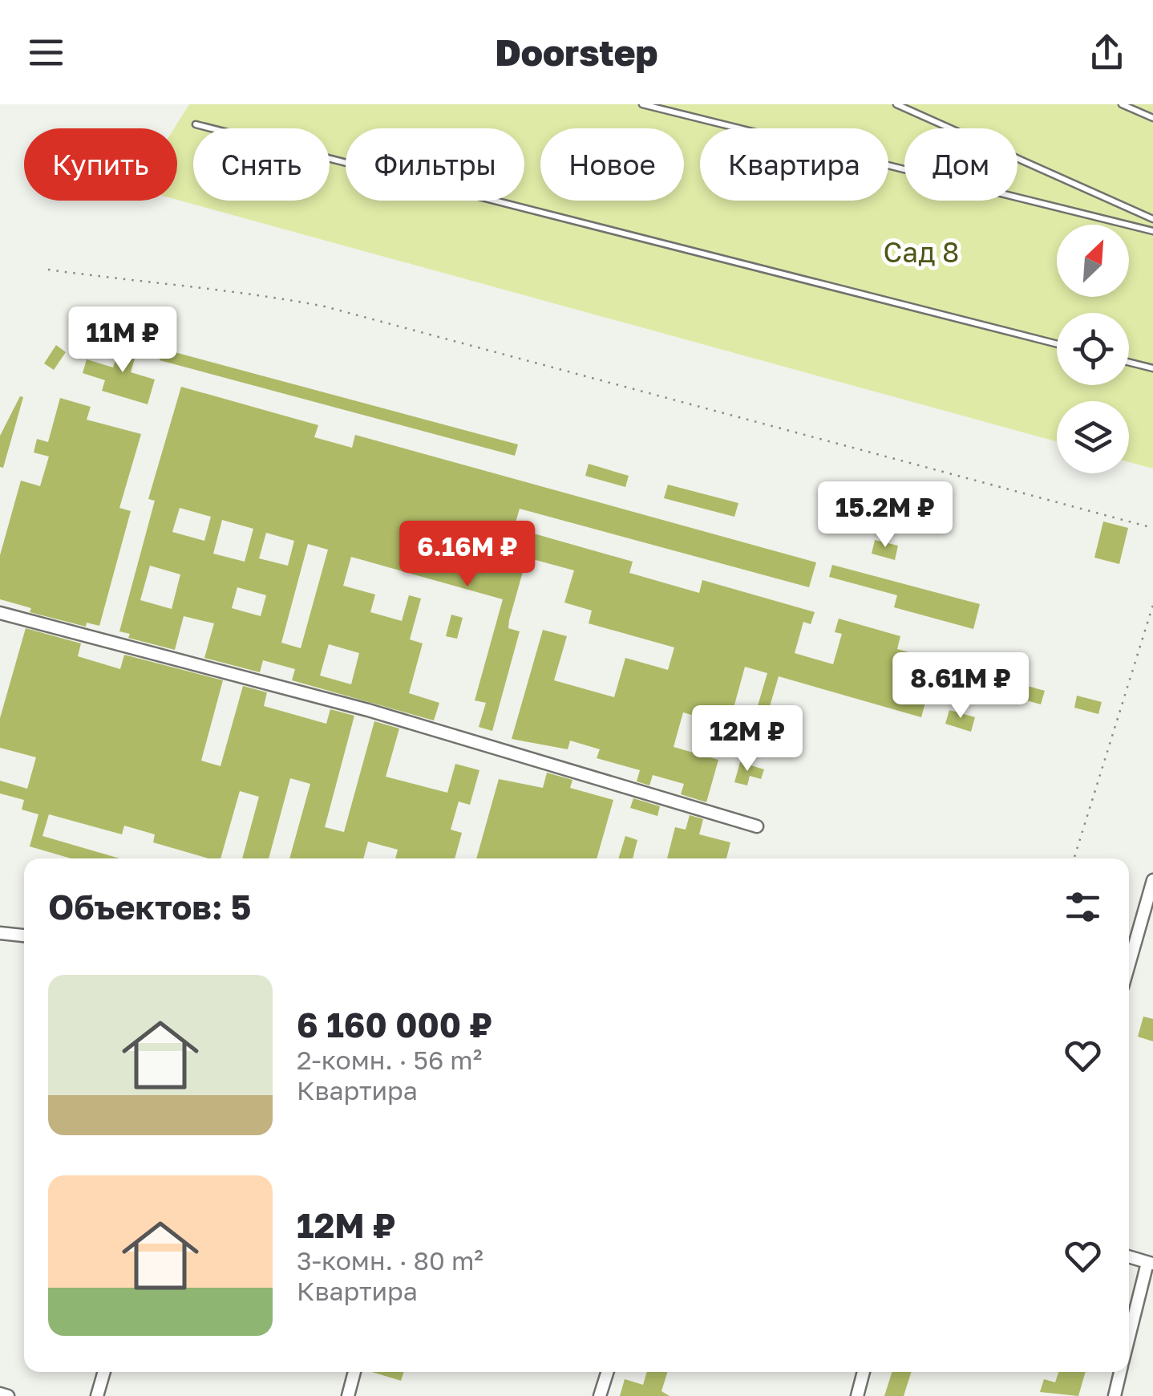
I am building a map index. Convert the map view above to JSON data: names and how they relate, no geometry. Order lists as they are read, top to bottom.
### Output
{
  "parks": ["Сад 8"],
  "north": "top right",
  "page": {
    "header": "Doorstep",
    "chip": [
      "Купить",
      "Снять",
      "Фильтры",
      "Новое",
      "Квартира",
      "Дом"
    ],
    "price": [
      "11M ₽",
      "15.2M ₽",
      "6.16M ₽",
      "8.61M ₽",
      "12M ₽"
    ],
    "heading": "Объектов: 5",
    "list": [
      {
        "name": "6 160 000 ₽",
        "note": "2-комн. · 56 m² · Квартира"
      },
      {
        "name": "12M ₽",
        "note": "3-комн. · 80 m² · Квартира"
      }
    ]
  }
}
